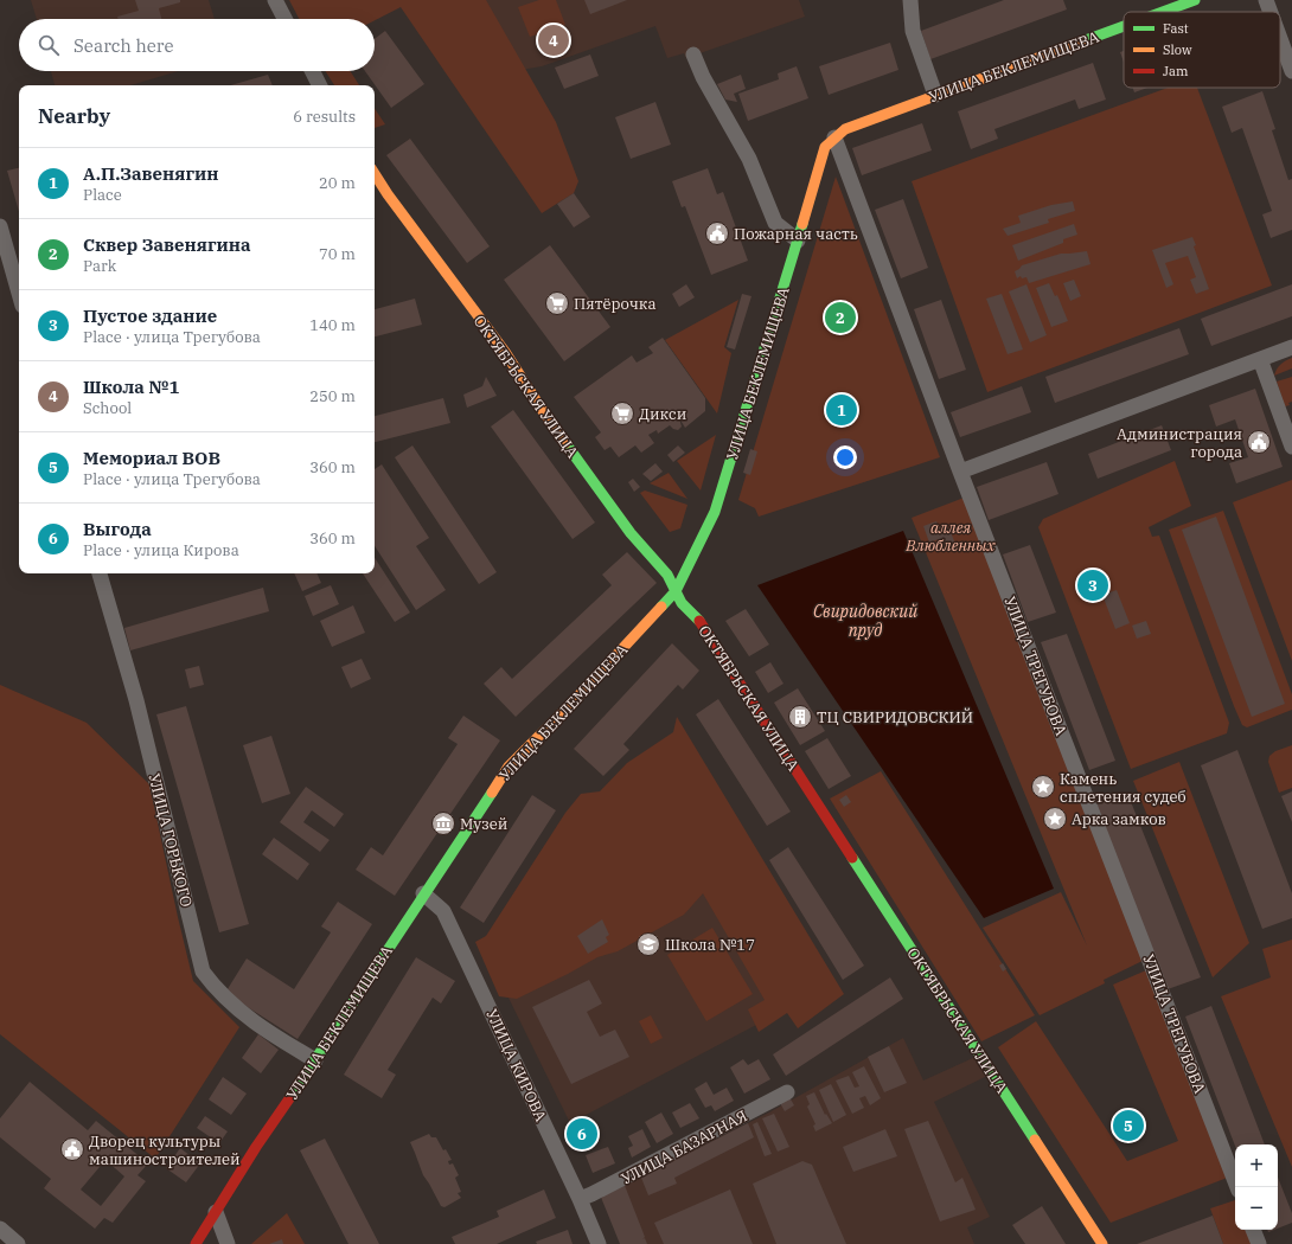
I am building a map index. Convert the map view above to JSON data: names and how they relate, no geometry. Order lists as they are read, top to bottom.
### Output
{
  "streets": {
    "main road": ["УЛИЦА БЕКЛЕМИЩЕВА", "ОКТЯБРЬСКАЯ УЛИЦА"],
    "street": [
      "УЛИЦА ТРЕГУБОВА",
      "УЛИЦА ГОРЬКОГО",
      "УЛИЦА КИРОВА",
      "УЛИЦА БАЗАРНАЯ"
    ]
  },
  "crossings": [
    ["УЛИЦА БЕКЛЕМИЩЕВА", "ОКТЯБРЬСКАЯ УЛИЦА"],
    ["УЛИЦА БЕКЛЕМИЩЕВА", "УЛИЦА ГОРЬКОГО"],
    ["УЛИЦА БЕКЛЕМИЩЕВА", "УЛИЦА КИРОВА"],
    ["УЛИЦА КИРОВА", "УЛИЦА БАЗАРНАЯ"]
  ],
  "water": ["Свиридовский пруд"],
  "parks": ["аллея Влюбленных"],
  "places": {
    "public building": ["Пожарная часть", "Администрация города", "Дворец культуры машиностроителей"],
    "supermarket": ["Пятёрочка", "Дикси"],
    "building": ["ТЦ СВИРИДОВСКИЙ"],
    "place": ["Камень сплетения судеб", "Арка замков"],
    "museum": ["Музей"],
    "school or university": ["Школа №17"]
  },
  "legend": ["Fast", "Slow", "Jam"],
  "page": {
    "search": "Search here",
    "pins": [
      "4",
      "2",
      "1",
      "3",
      "5",
      "6"
    ],
    "heading": ["Nearby", "6 results"],
    "list": [
      {
        "mark": "1",
        "name": "А.П.Завенягин",
        "note": "Place",
        "value": "20 m"
      },
      {
        "mark": "2",
        "name": "Сквер Завенягина",
        "note": "Park",
        "value": "70 m"
      },
      {
        "mark": "3",
        "name": "Пустое здание",
        "note": "Place · улица Трегубова",
        "value": "140 m"
      },
      {
        "mark": "4",
        "name": "Школа №1",
        "note": "School",
        "value": "250 m"
      },
      {
        "mark": "5",
        "name": "Мемориал ВОВ",
        "note": "Place · улица Трегубова",
        "value": "360 m"
      },
      {
        "mark": "6",
        "name": "Выгода",
        "note": "Place · улица Кирова",
        "value": "360 m"
      }
    ],
    "map_buttons": ["+", "−"]
  }
}
